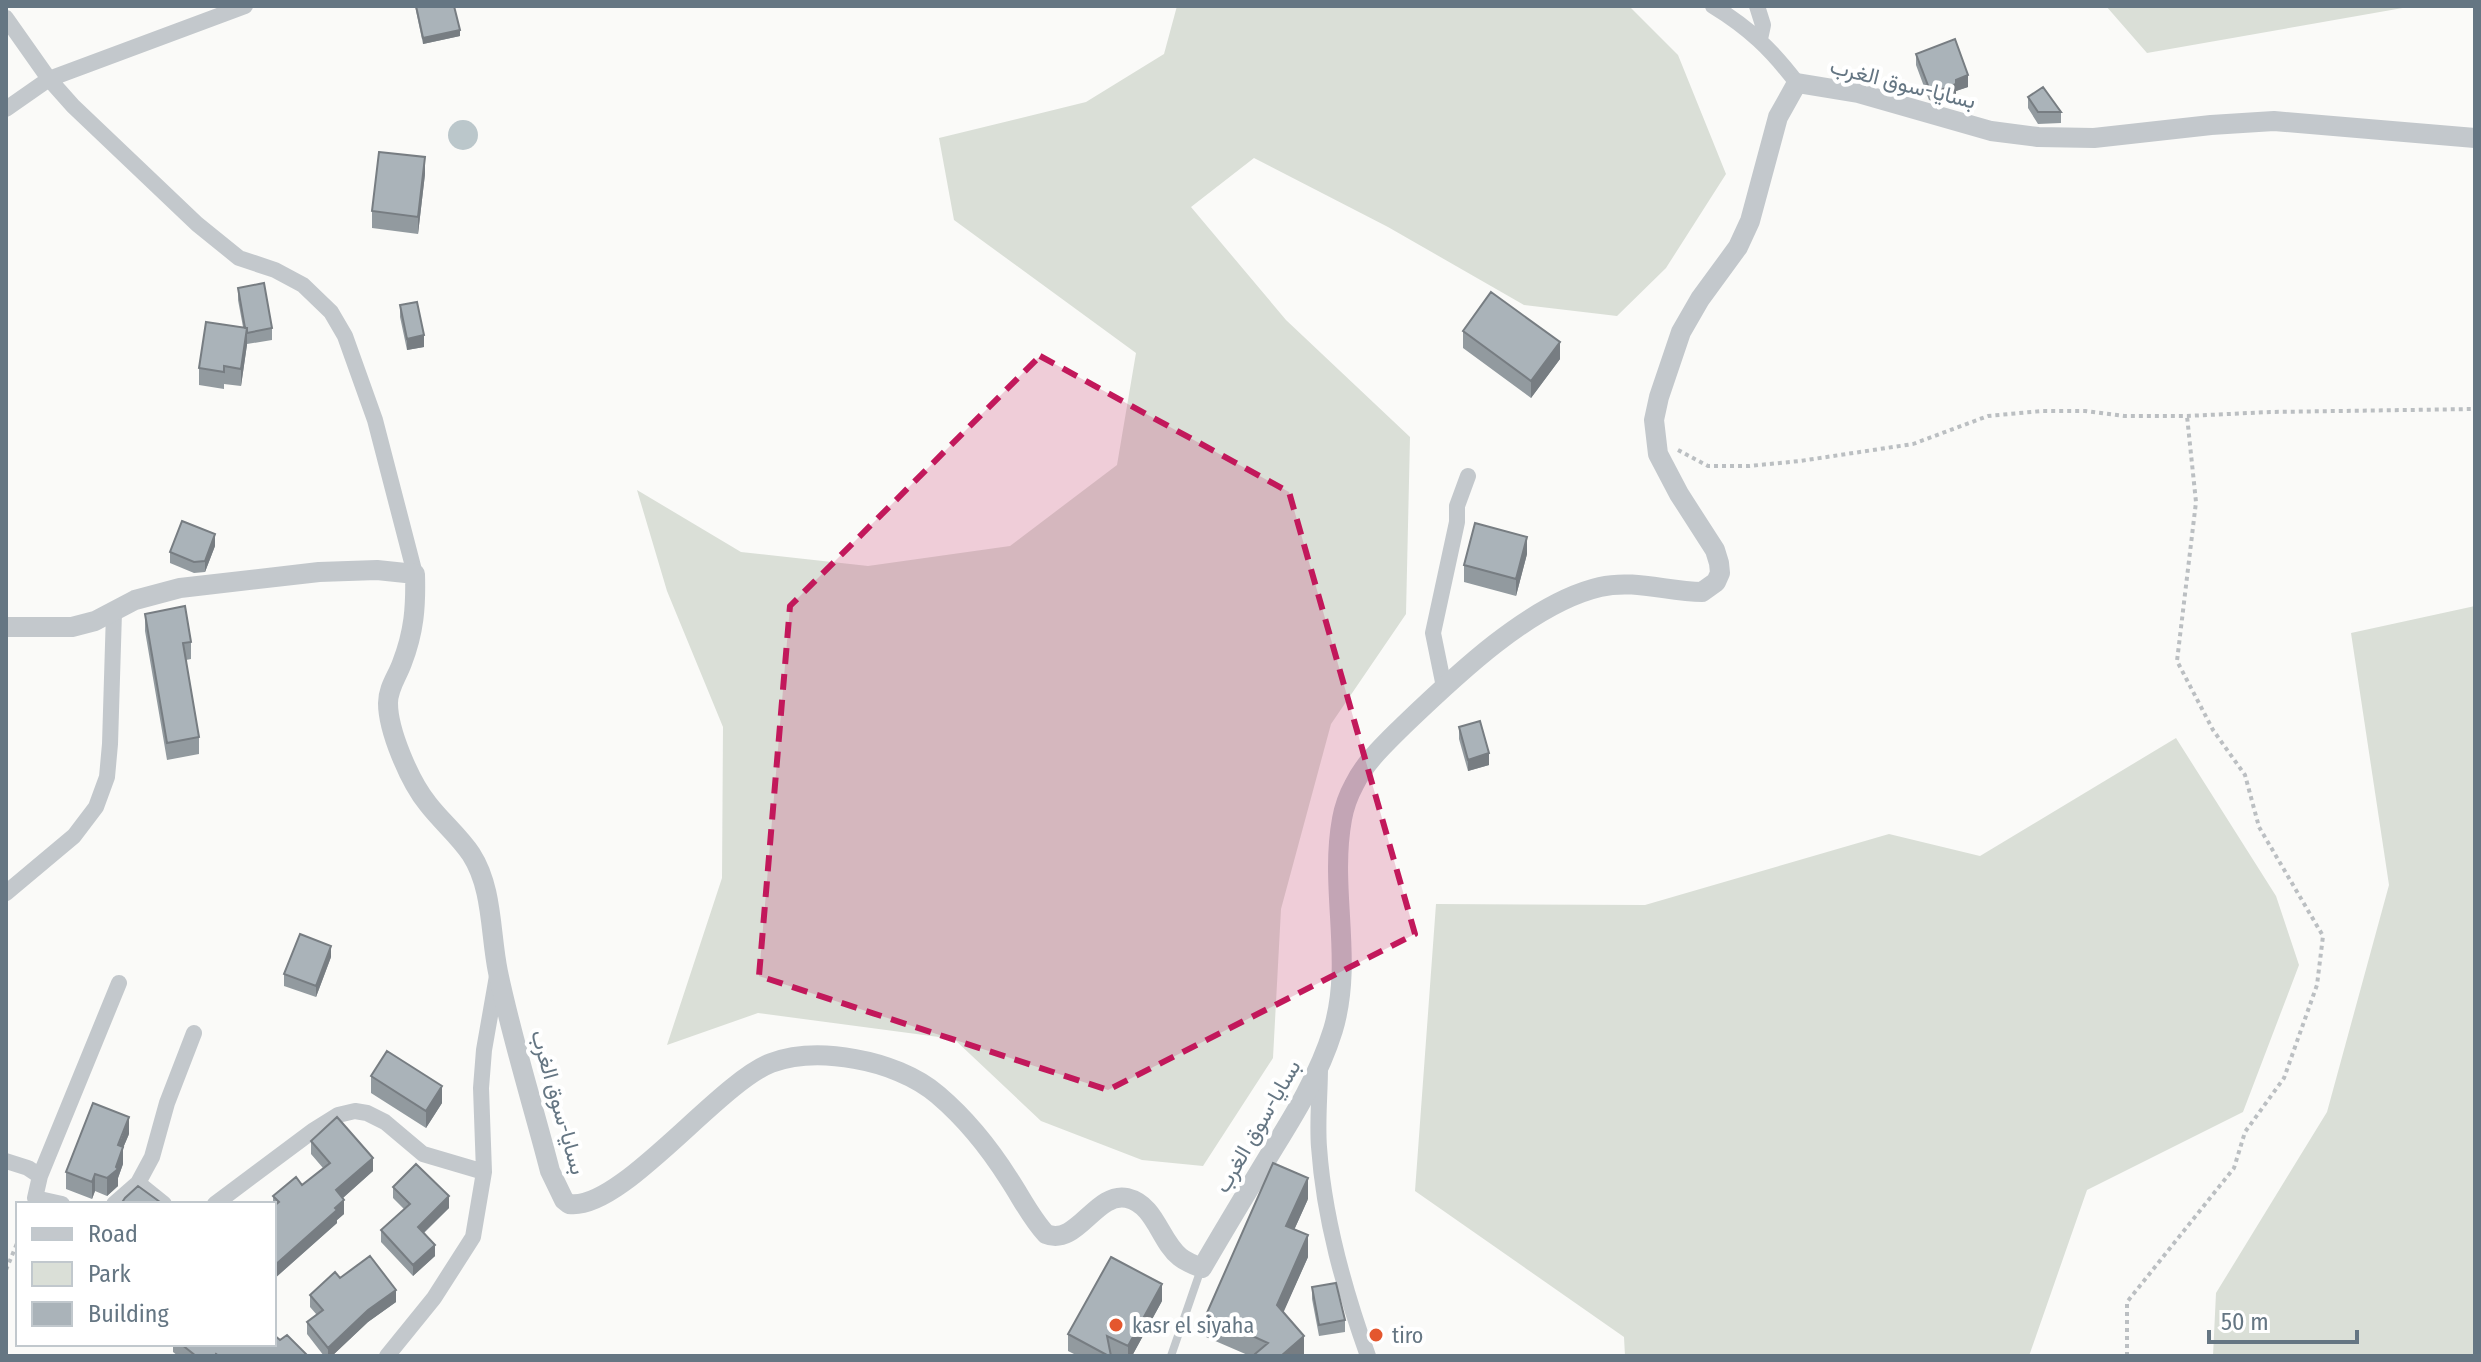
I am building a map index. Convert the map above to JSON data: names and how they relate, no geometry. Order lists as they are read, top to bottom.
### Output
{
  "streets": {
    "street": ["بسايا-سوق الغرب"]
  },
  "places": ["kasr el siyaha", "tiro"],
  "legend": ["Road", "Park", "Building"],
  "scale_bar": "50 m"
}
